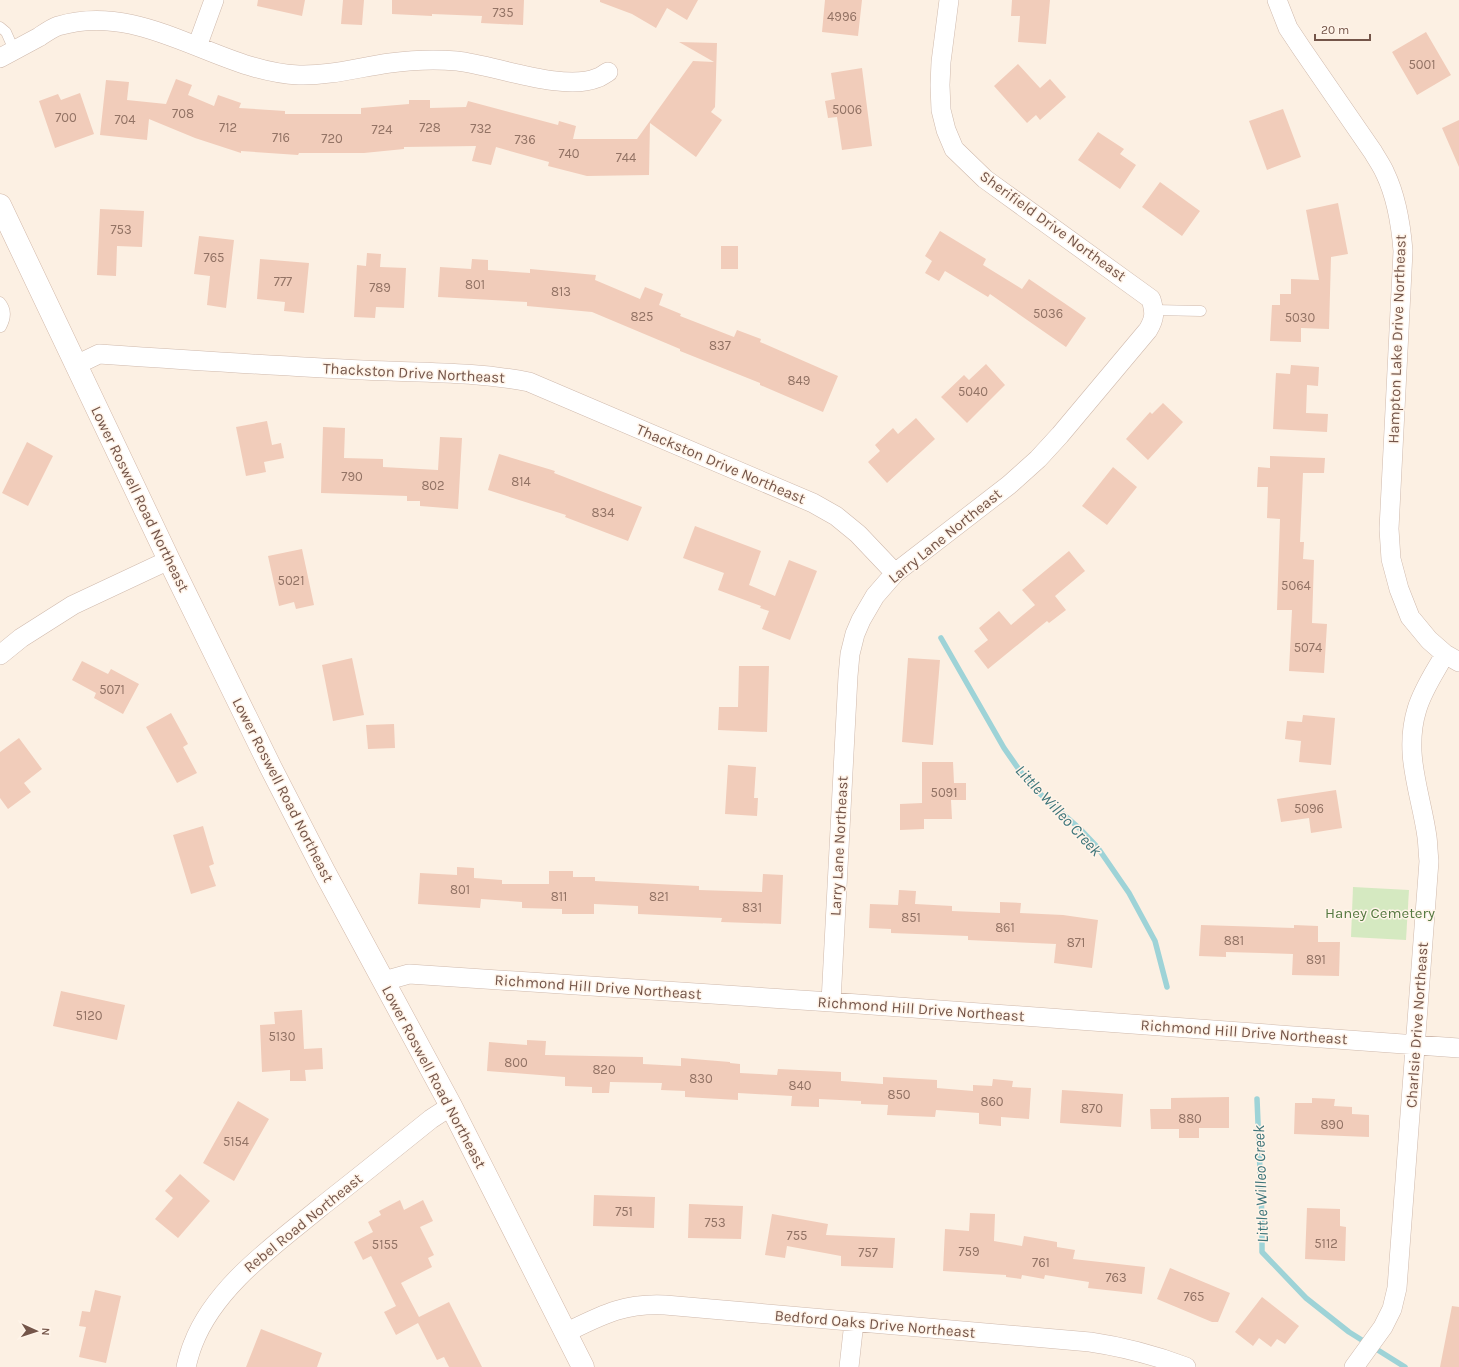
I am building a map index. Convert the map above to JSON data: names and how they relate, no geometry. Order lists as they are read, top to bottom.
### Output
{
  "streets": {
    "street": [
      "Sherifield Drive Northeast",
      "Hampton Lake Drive Northeast",
      "Thackston Drive Northeast",
      "Lower Roswell Road Northeast",
      "Larry Lane Northeast",
      "Richmond Hill Drive Northeast",
      "Charlsie Drive Northeast",
      "Rebel Road Northeast",
      "Bedford Oaks Drive Northeast"
    ]
  },
  "crossings": [
    ["Sherifield Drive Northeast", "Larry Lane Northeast"],
    ["Hampton Lake Drive Northeast", "Charlsie Drive Northeast"],
    ["Thackston Drive Northeast", "Lower Roswell Road Northeast"],
    ["Thackston Drive Northeast", "Larry Lane Northeast"],
    ["Lower Roswell Road Northeast", "Richmond Hill Drive Northeast"],
    ["Lower Roswell Road Northeast", "Rebel Road Northeast"],
    ["Lower Roswell Road Northeast", "Bedford Oaks Drive Northeast"],
    ["Larry Lane Northeast", "Richmond Hill Drive Northeast"],
    ["Richmond Hill Drive Northeast", "Charlsie Drive Northeast"]
  ],
  "water": ["Little Willeo Creek"],
  "parks": ["Haney Cemetery"],
  "house_numbers": [
    "735",
    "4996",
    "5001",
    "5006",
    "708",
    "700",
    "704",
    "712",
    "728",
    "732",
    "724",
    "716",
    "720",
    "736",
    "740",
    "744",
    "753",
    "765",
    "777",
    "801",
    "789",
    "813",
    "5036",
    "825",
    "5030",
    "837",
    "849",
    "5040",
    "790",
    "814",
    "802",
    "834",
    "5021",
    "5064",
    "5074",
    "5071",
    "5091",
    "5096",
    "801",
    "811",
    "821",
    "831",
    "851",
    "861",
    "881",
    "871",
    "891",
    "5120",
    "5130",
    "800",
    "820",
    "830",
    "840",
    "850",
    "860",
    "870",
    "880",
    "890",
    "5154",
    "751",
    "753",
    "755",
    "5112",
    "5155",
    "759",
    "757",
    "761",
    "763",
    "765"
  ],
  "scale_bar": "20 m",
  "north": "right"
}
